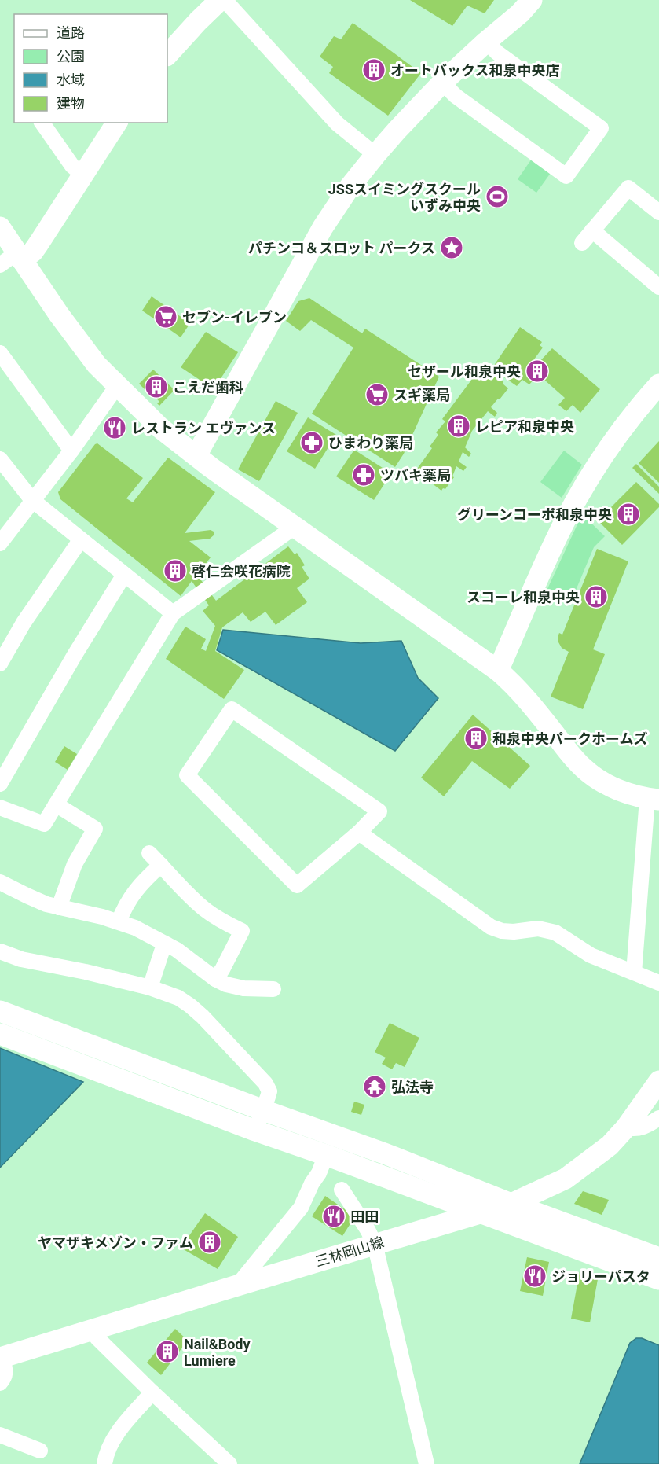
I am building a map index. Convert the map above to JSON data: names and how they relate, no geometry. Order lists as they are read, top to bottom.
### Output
{
  "streets": {
    "street": ["三林岡山線"]
  },
  "places": {
    "building": [
      "オートバックス和泉中央店",
      "セザール和泉中央",
      "こえだ歯科",
      "レピア和泉中央",
      "グリーンコーポ和泉中央",
      "啓仁会咲花病院",
      "スコーレ和泉中央",
      "和泉中央パークホームズ",
      "ヤマザキメゾン・ファム",
      "Nail&Body Lumiere"
    ],
    "sports": ["JSSスイミングスクール いずみ中央"],
    "place": ["パチンコ＆スロット パークス"],
    "supermarket": ["セブン-イレブン", "スギ薬局"],
    "restaurant": ["レストラン エヴァンス", "田田", "ジョリーパスタ"],
    "pharmacy": ["ひまわり薬局", "ツバキ薬局"],
    "temple": ["弘法寺"]
  },
  "legend": [
    "道路",
    "公園",
    "水域",
    "建物"
  ]
}
